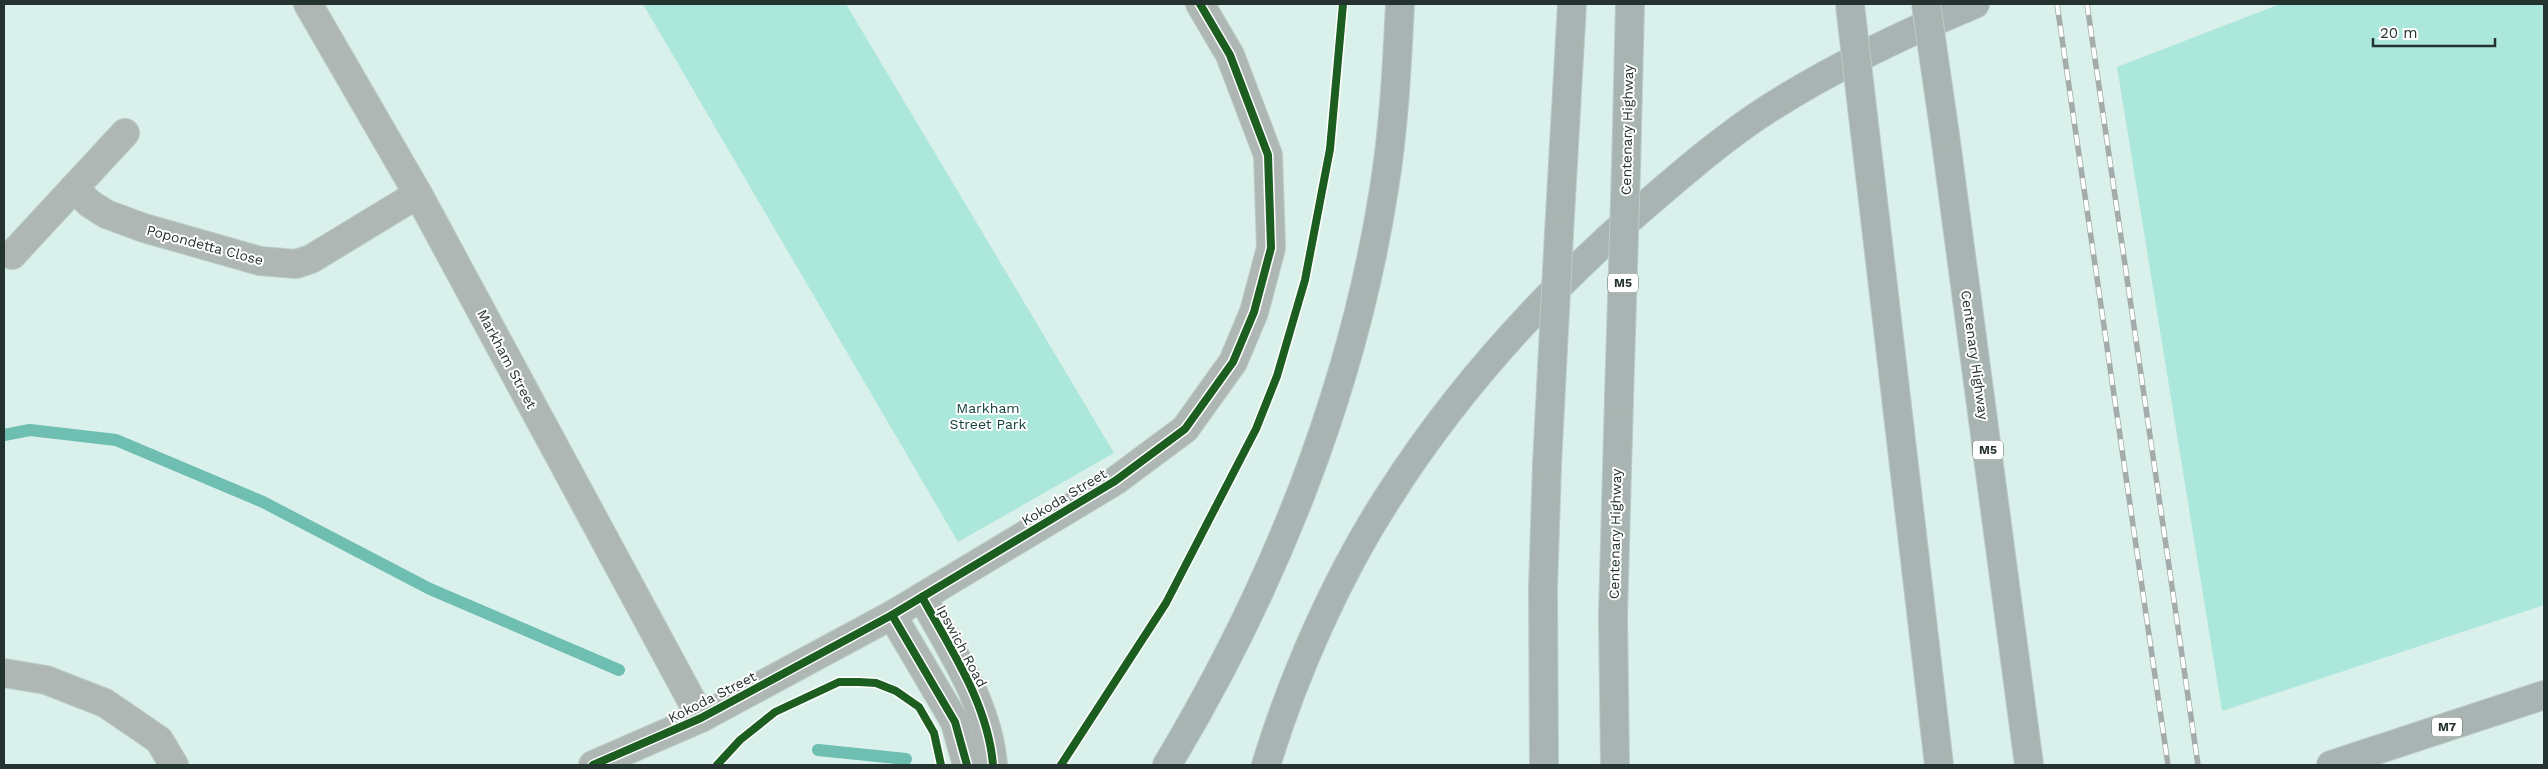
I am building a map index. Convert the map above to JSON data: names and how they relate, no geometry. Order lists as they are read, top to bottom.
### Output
{
  "streets": {
    "highway": ["Centenary Highway", "M5", "M7"],
    "street": [
      "Popondetta Close",
      "Markham Street",
      "Kokoda Street",
      "Ipswich Road"
    ]
  },
  "crossings": [
    ["Popondetta Close", "Markham Street"],
    ["Markham Street", "Kokoda Street"],
    ["Kokoda Street", "Ipswich Road"]
  ],
  "parks": ["Markham Street Park"],
  "scale_bar": "20 m"
}
